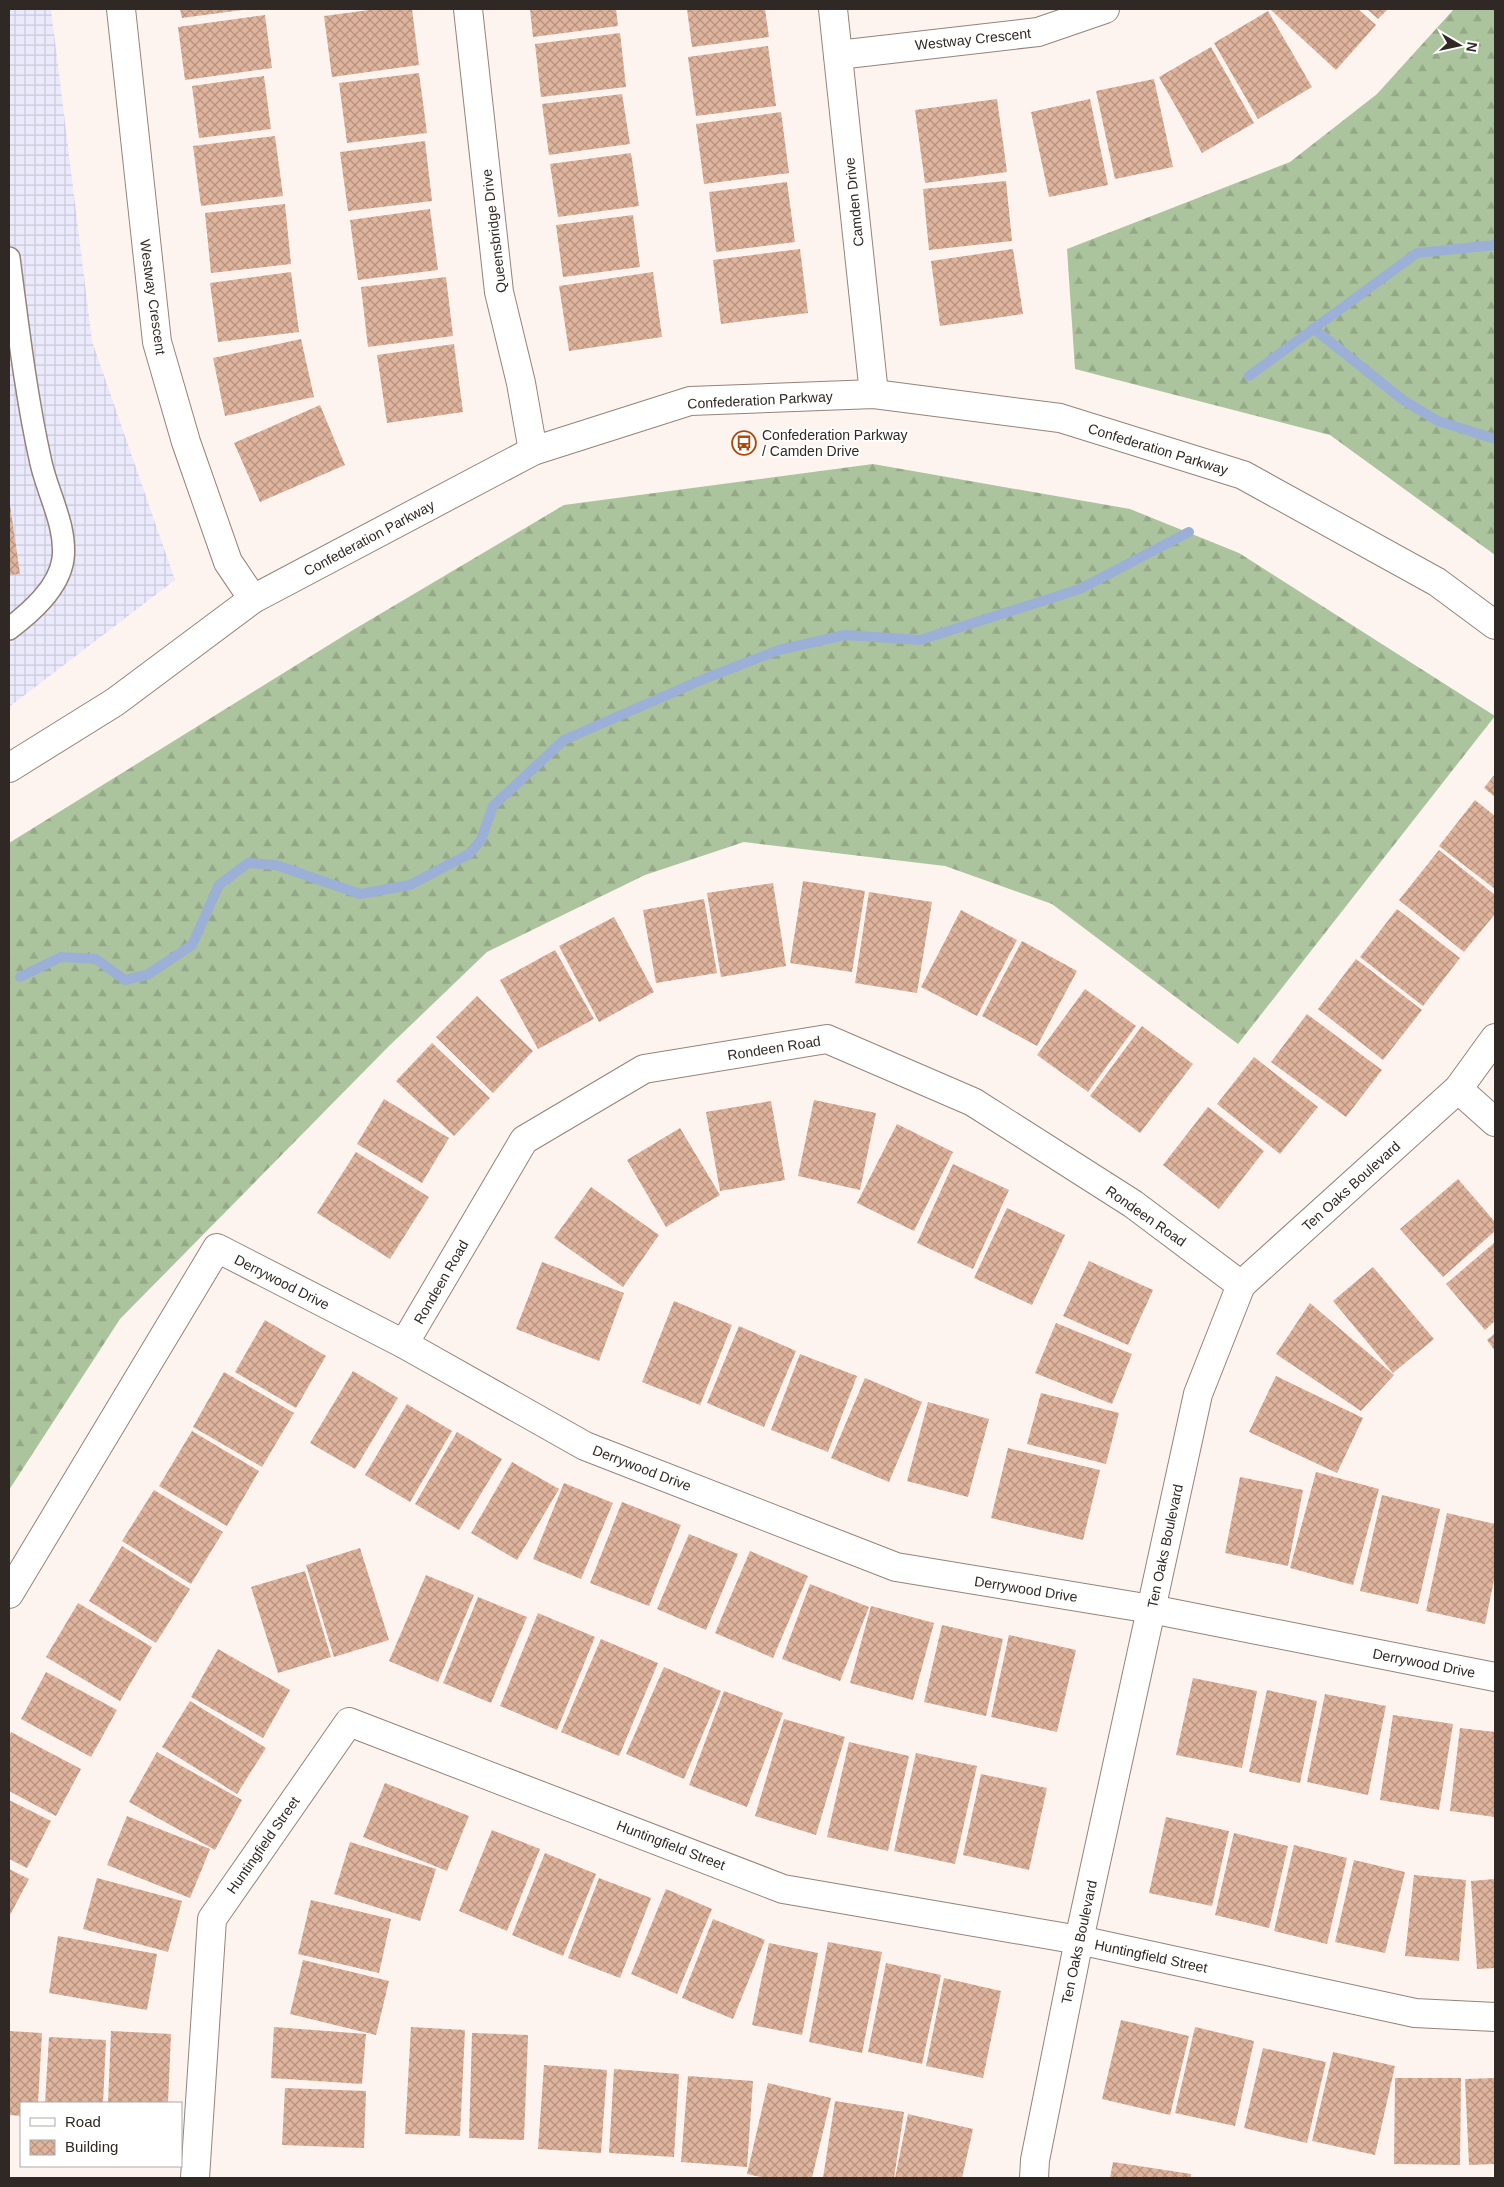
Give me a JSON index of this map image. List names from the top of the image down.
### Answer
{
  "streets": {
    "street": [
      "Westway Crescent",
      "Camden Drive",
      "Queensbridge Drive",
      "Confederation Parkway",
      "Rondeen Road",
      "Ten Oaks Boulevard",
      "Derrywood Drive",
      "Huntingfield Street"
    ]
  },
  "crossings": [
    ["Westway Crescent", "Camden Drive"],
    ["Westway Crescent", "Confederation Parkway"],
    ["Camden Drive", "Confederation Parkway"],
    ["Queensbridge Drive", "Confederation Parkway"],
    ["Rondeen Road", "Ten Oaks Boulevard"],
    ["Rondeen Road", "Derrywood Drive"],
    ["Ten Oaks Boulevard", "Derrywood Drive"],
    ["Ten Oaks Boulevard", "Huntingfield Street"]
  ],
  "places": {
    "bus stop": ["Confederation Parkway / Camden Drive"]
  },
  "legend": ["Road", "Building"],
  "north": "right"
}
